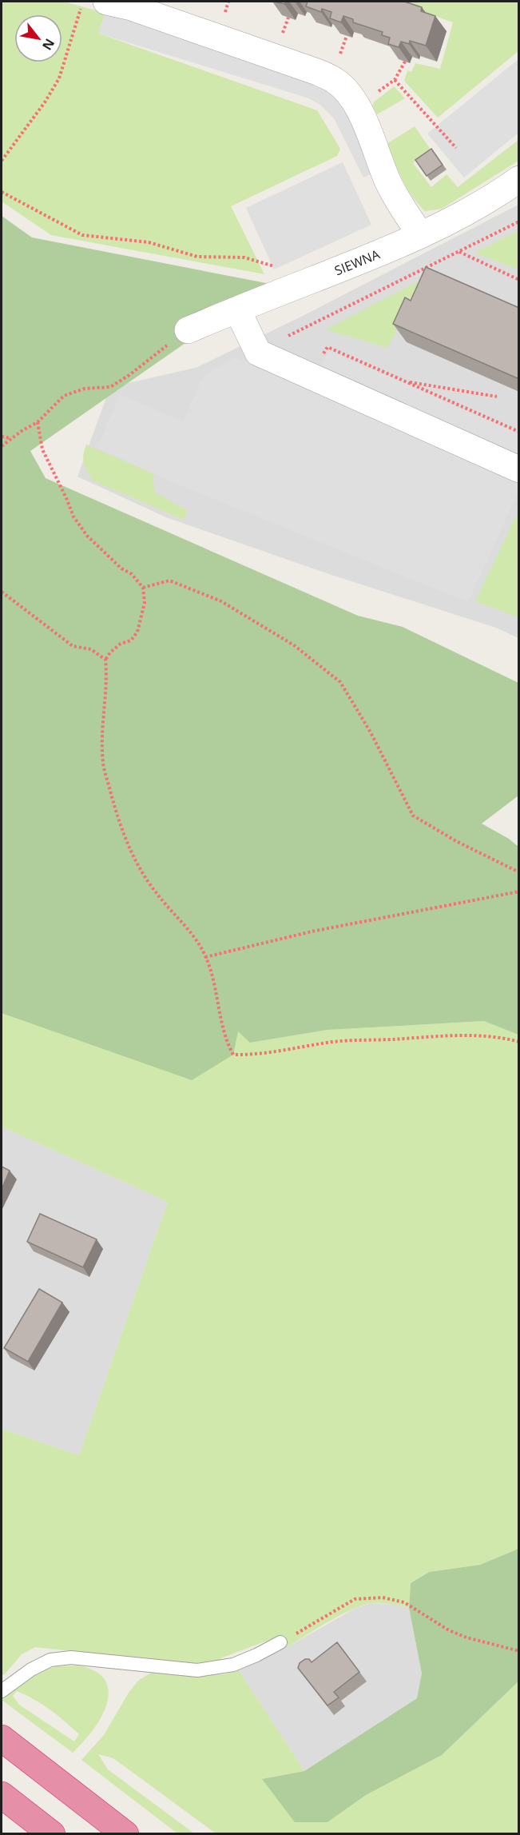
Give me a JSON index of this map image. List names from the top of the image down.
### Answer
{
  "streets": {
    "street": ["SIEWNA"]
  },
  "north": "bottom right"
}
